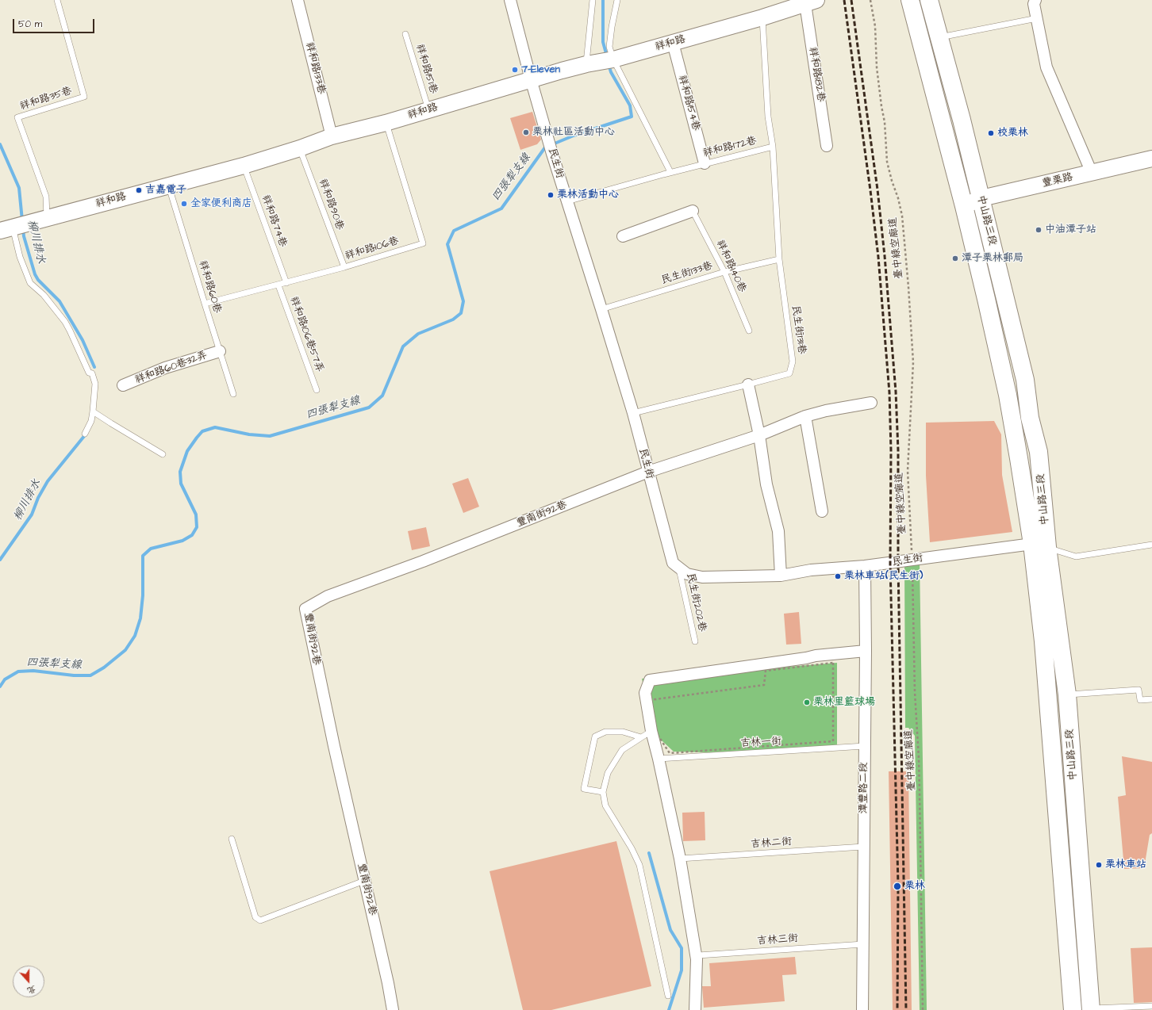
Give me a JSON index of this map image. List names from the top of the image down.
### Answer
{
  "streets": {
    "main road": ["中山路三段"],
    "street": [
      "祥和路",
      "祥和路133巷",
      "祥和路182巷",
      "祥和路154巷",
      "民生街",
      "豐栗路",
      "祥和路60巷32弄",
      "豐南街92巷",
      "潭豐路二段"
    ],
    "lane": [
      "祥和路151巷",
      "祥和路35巷",
      "祥和路172巷",
      "祥和路90巷",
      "祥和路74巷",
      "祥和路106巷",
      "祥和路140巷",
      "民生街133巷",
      "祥和路60巷",
      "民生街131巷",
      "祥和路106巷57弄",
      "民生街202巷",
      "吉林一街",
      "吉林二街",
      "吉林三街"
    ],
    "path": ["臺中綠空廊道"]
  },
  "crossings": [
    ["祥和路", "祥和路133巷"],
    ["祥和路", "祥和路151巷"],
    ["祥和路", "祥和路182巷"],
    ["祥和路", "祥和路35巷"],
    ["祥和路", "祥和路154巷"],
    ["祥和路", "祥和路172巷"],
    ["祥和路", "民生街"],
    ["祥和路", "祥和路90巷"],
    ["祥和路", "祥和路74巷"],
    ["祥和路", "祥和路106巷"],
    ["祥和路", "祥和路60巷"],
    ["祥和路154巷", "祥和路172巷"],
    ["祥和路172巷", "民生街"],
    ["祥和路172巷", "民生街131巷"],
    ["民生街", "中山路三段"],
    ["民生街", "臺中綠空廊道"],
    ["民生街", "民生街133巷"],
    ["民生街", "民生街131巷"],
    ["民生街", "豐南街92巷"],
    ["民生街", "民生街202巷"],
    ["民生街", "潭豐路二段"],
    ["豐栗路", "中山路三段"],
    ["祥和路90巷", "祥和路106巷"],
    ["祥和路74巷", "祥和路106巷"],
    ["祥和路106巷", "祥和路60巷"],
    ["祥和路106巷", "祥和路106巷57弄"],
    ["祥和路140巷", "民生街133巷"],
    ["民生街133巷", "民生街131巷"],
    ["祥和路60巷", "祥和路60巷32弄"],
    ["吉林一街", "潭豐路二段"],
    ["潭豐路二段", "吉林二街"],
    ["潭豐路二段", "吉林三街"]
  ],
  "water": ["四張犁支線", "柳川排水"],
  "places": [
    "7-Eleven",
    "栗林社區活動中心",
    "校栗林",
    "吉嘉電子",
    "栗林活動中心",
    "全家便利商店",
    "中油潭子站",
    "潭子栗林郵局",
    "栗林車站(民生街)",
    "栗林里籃球場",
    "栗林車站",
    "栗林"
  ],
  "scale_bar": "50 m",
  "north": "bottom"
}
